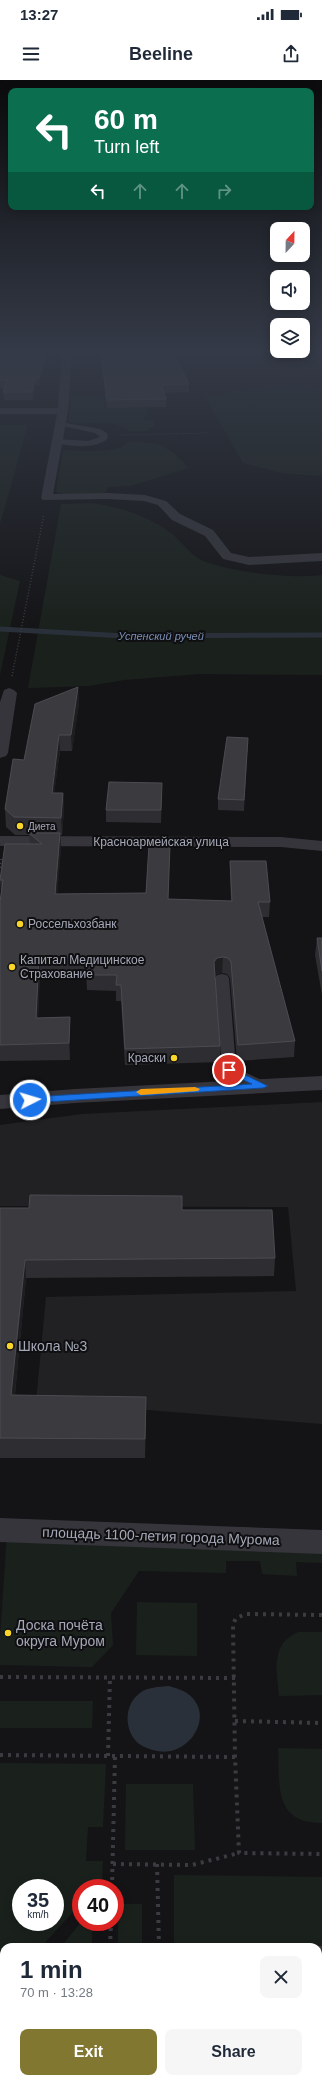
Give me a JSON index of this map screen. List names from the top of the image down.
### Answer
{
  "streets": {
    "street": ["Красноармейская улица", "площадь 1100-летия города Мурома"]
  },
  "water": ["Успенский ручей"],
  "places": [
    "Диета",
    "Россельхозбанк",
    "Капитал Медицинское Страхование",
    "Краски",
    "Школа №3",
    "Доска почёта округа Муром"
  ],
  "north": "top",
  "page": {
    "status": "13:27",
    "header": "Beeline",
    "turn": ["60 m", "Turn left"],
    "speed": "35 km/h",
    "limit": "40",
    "heading": ["1 min", "70 m · 13:28"],
    "buttons": ["Exit", "Share"]
  }
}
